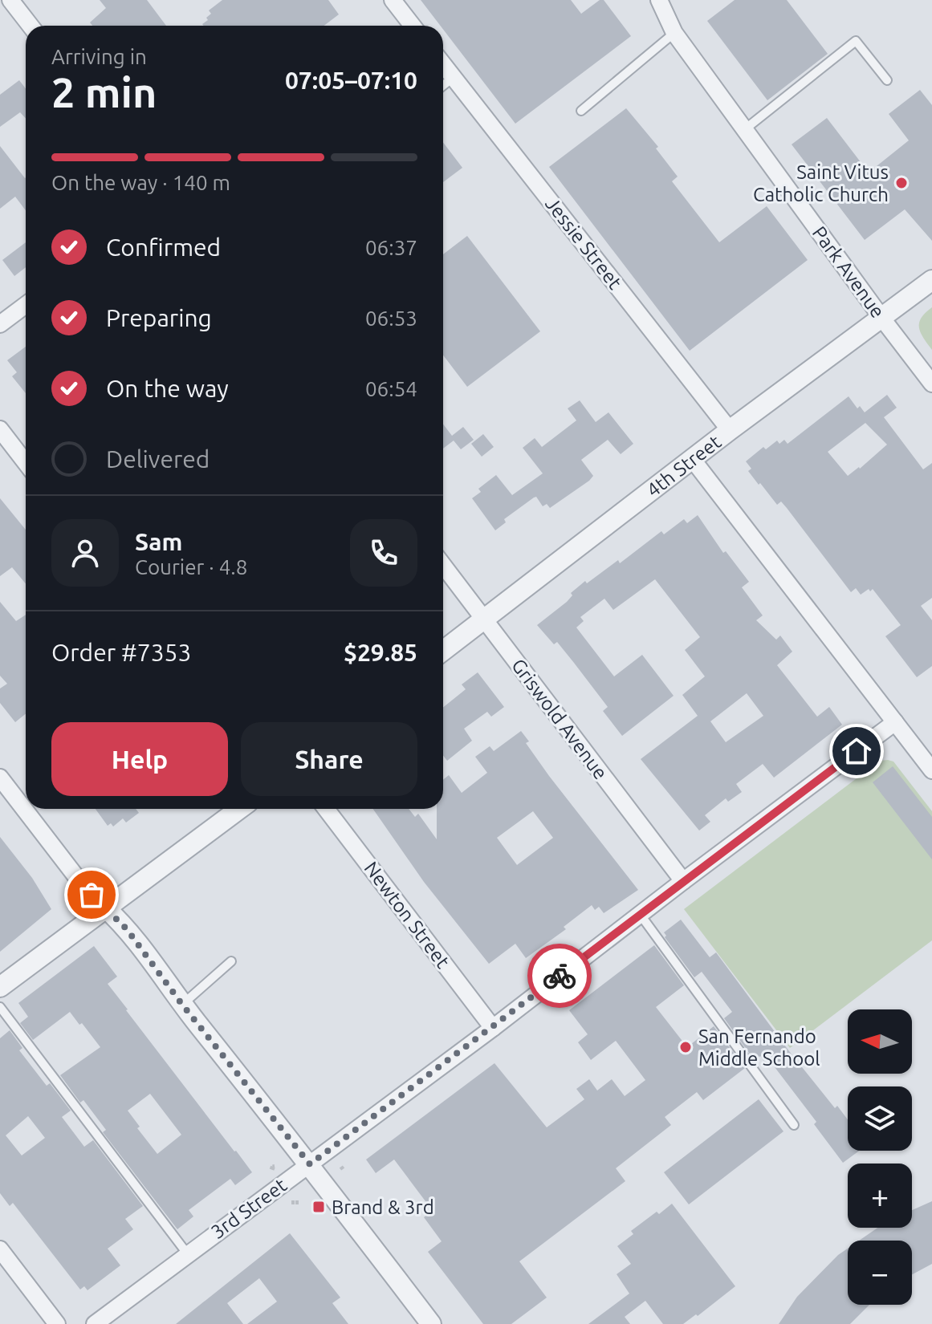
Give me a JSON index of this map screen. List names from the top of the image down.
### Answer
{
  "streets": {
    "street": [
      "Jessie Street",
      "Park Avenue",
      "4th Street",
      "Griswold Avenue",
      "Newton Street",
      "3rd Street"
    ]
  },
  "crossings": [
    ["Jessie Street", "4th Street"],
    ["Park Avenue", "4th Street"],
    ["4th Street", "Griswold Avenue"],
    ["Griswold Avenue", "3rd Street"],
    ["Newton Street", "3rd Street"]
  ],
  "places": {
    "other": ["Saint Vitus Catholic Church", "San Fernando Middle School"],
    "transit": ["Brand & 3rd"]
  },
  "north": "left",
  "page": {
    "heading": ["2 min", "Arriving in", "07:05–07:10"],
    "panel": [
      "Sam",
      "Courier · 4.8",
      "Order #7353",
      "$29.85"
    ],
    "bar": "On the way · 140 m",
    "list": [
      ["Confirmed", "06:37"],
      ["Preparing", "06:53"],
      ["On the way", "06:54"],
      "Delivered"
    ],
    "buttons": ["Help", "Share"],
    "map_buttons": ["+", "−"]
  }
}
